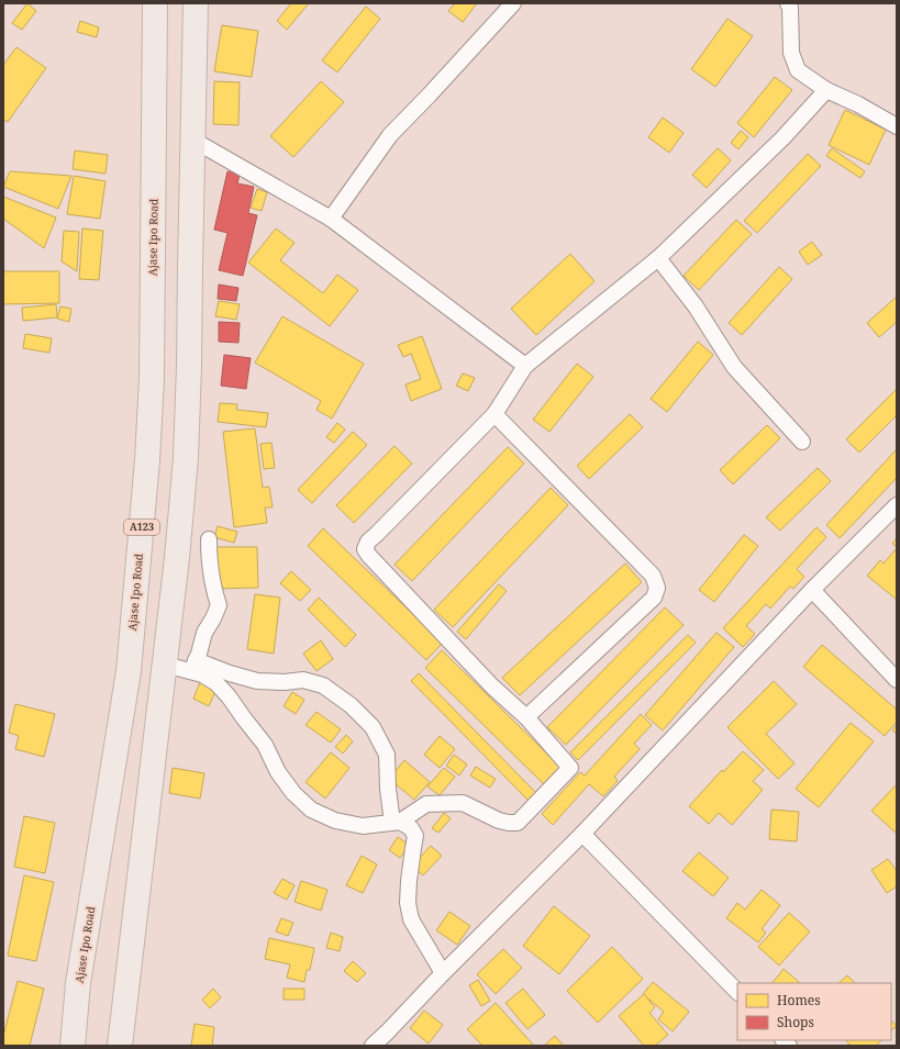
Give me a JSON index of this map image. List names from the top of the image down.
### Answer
{
  "streets": {
    "highway": ["Ajase Ipo Road", "A123"]
  },
  "legend": ["Homes", "Shops"]
}
